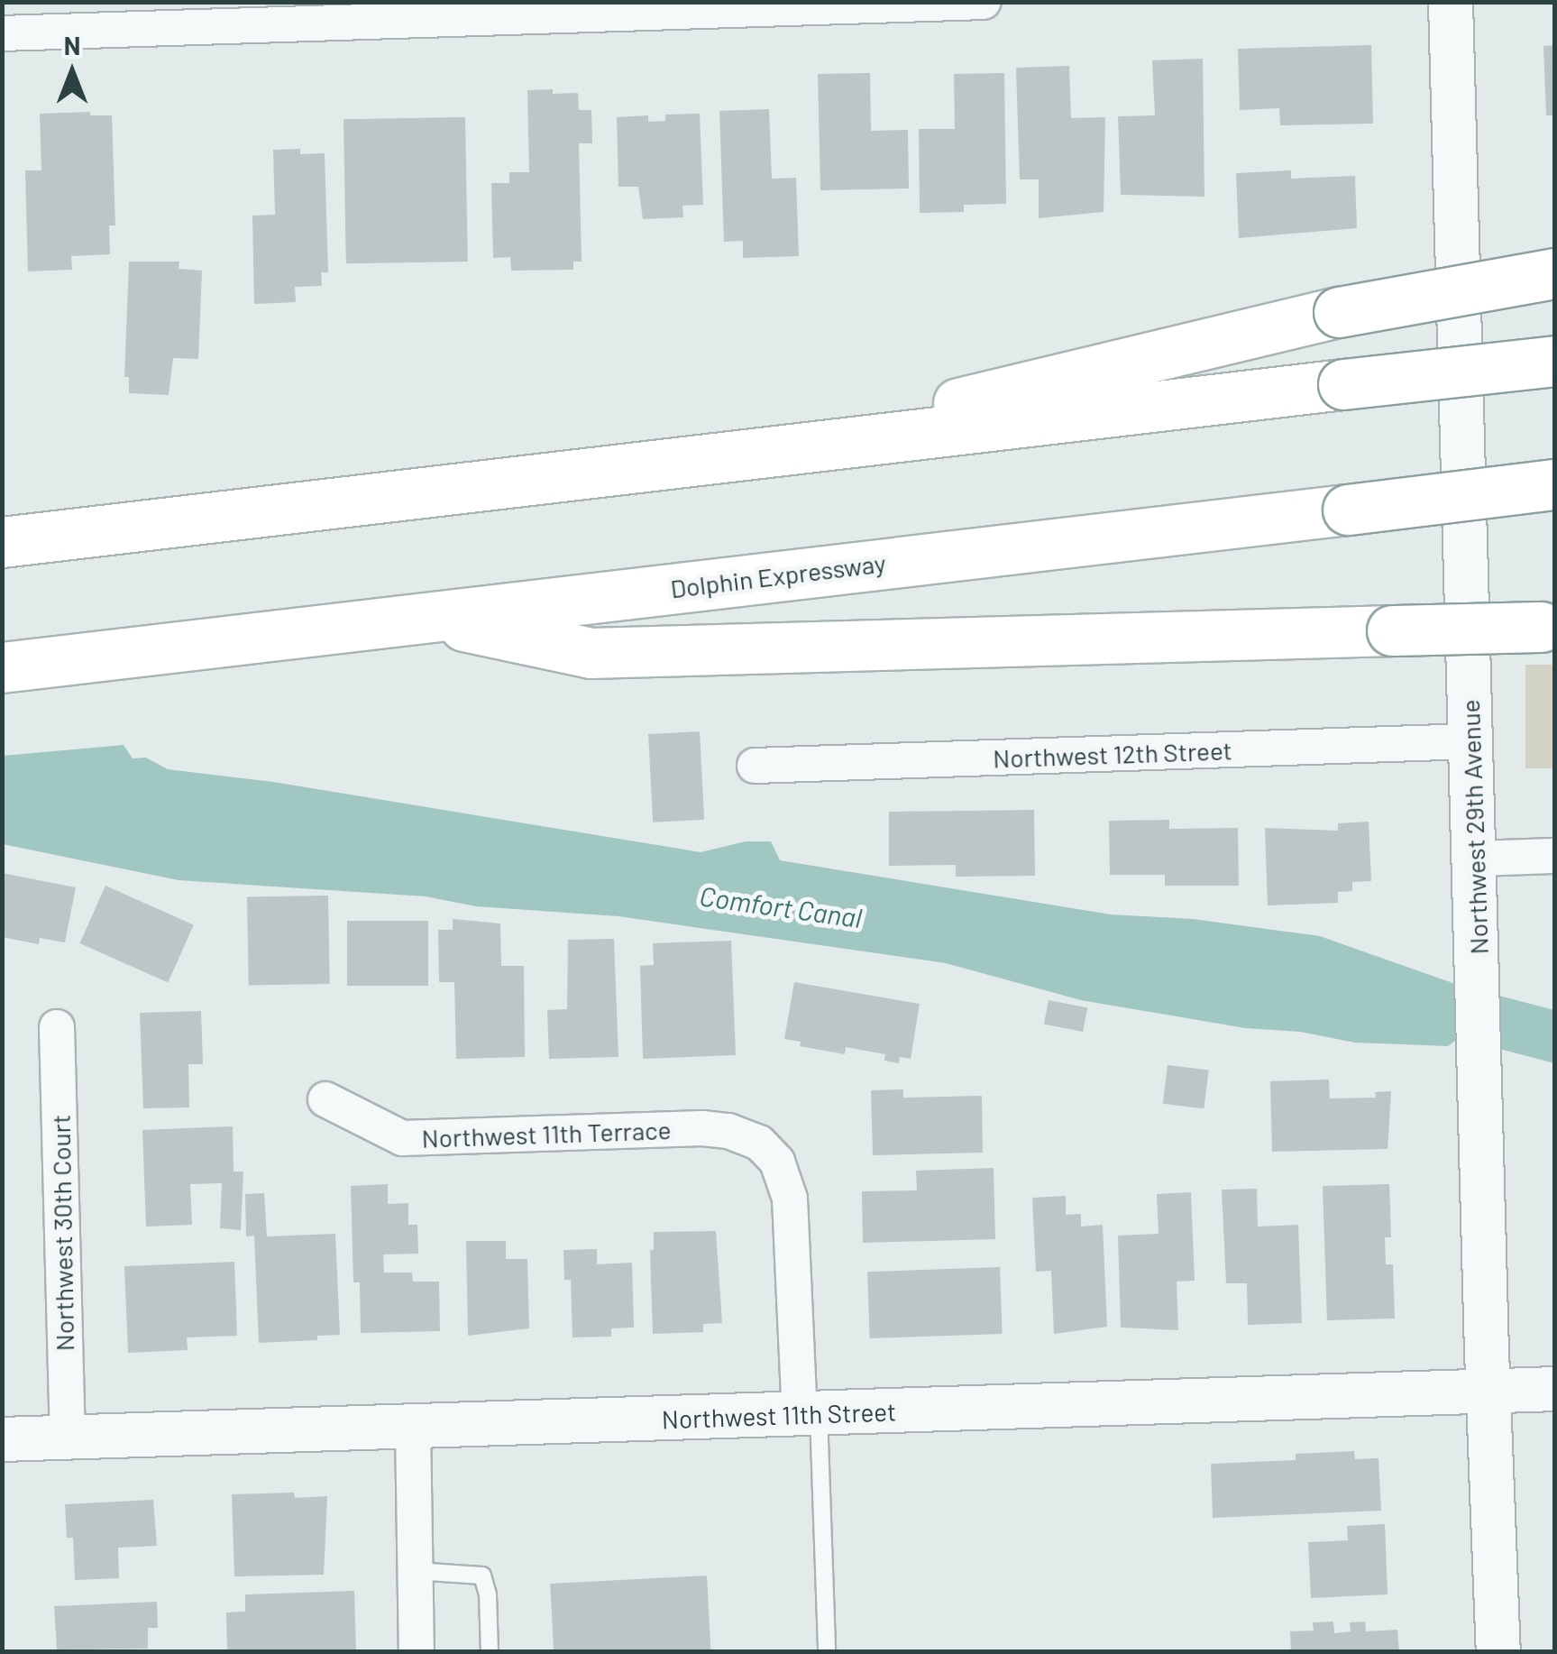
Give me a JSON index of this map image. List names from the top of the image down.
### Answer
{
  "streets": {
    "highway": ["Dolphin Expressway"],
    "street": [
      "Northwest 12th Street",
      "Northwest 29th Avenue",
      "Northwest 11th Terrace",
      "Northwest 30th Court",
      "Northwest 11th Street"
    ]
  },
  "crossings": [
    ["Northwest 12th Street", "Northwest 29th Avenue"],
    ["Northwest 29th Avenue", "Northwest 11th Street"],
    ["Northwest 11th Terrace", "Northwest 11th Street"],
    ["Northwest 30th Court", "Northwest 11th Street"]
  ],
  "water": ["Comfort Canal"],
  "north": "top"
}
